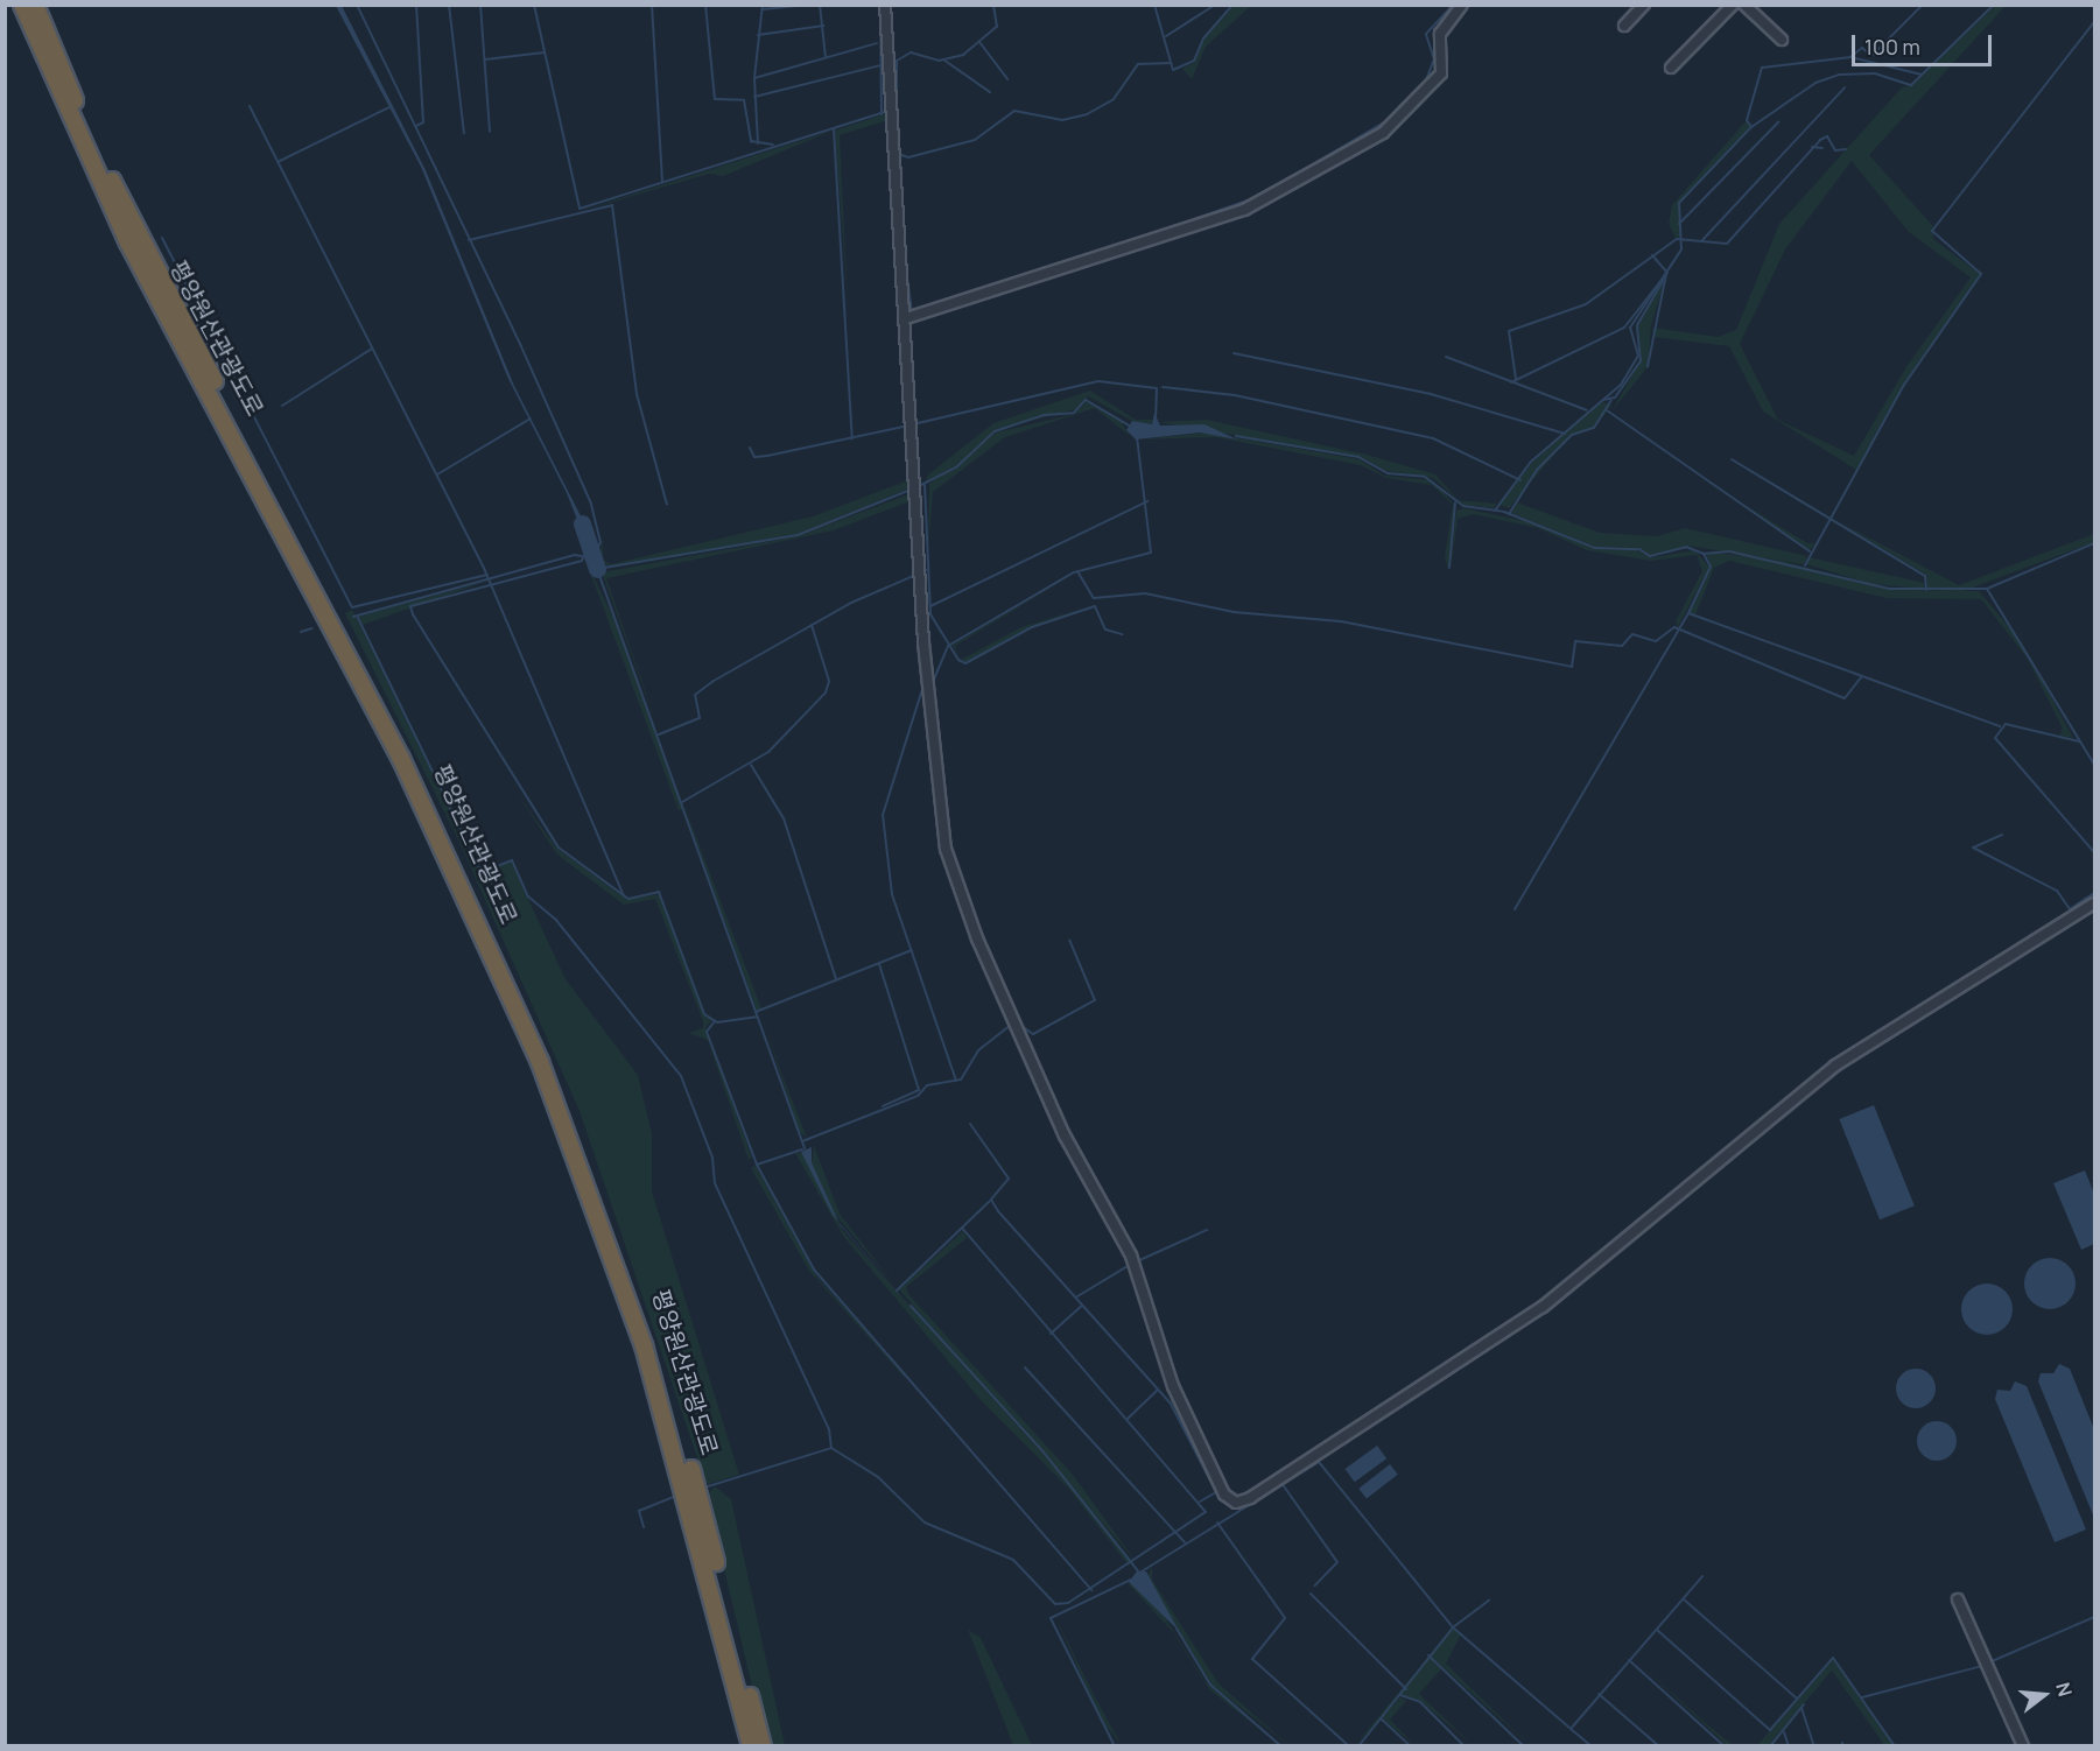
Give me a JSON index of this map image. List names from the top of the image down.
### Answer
{
  "streets": {
    "highway": ["평양원산관광도로"]
  },
  "scale_bar": "100 m",
  "north": "right"
}
